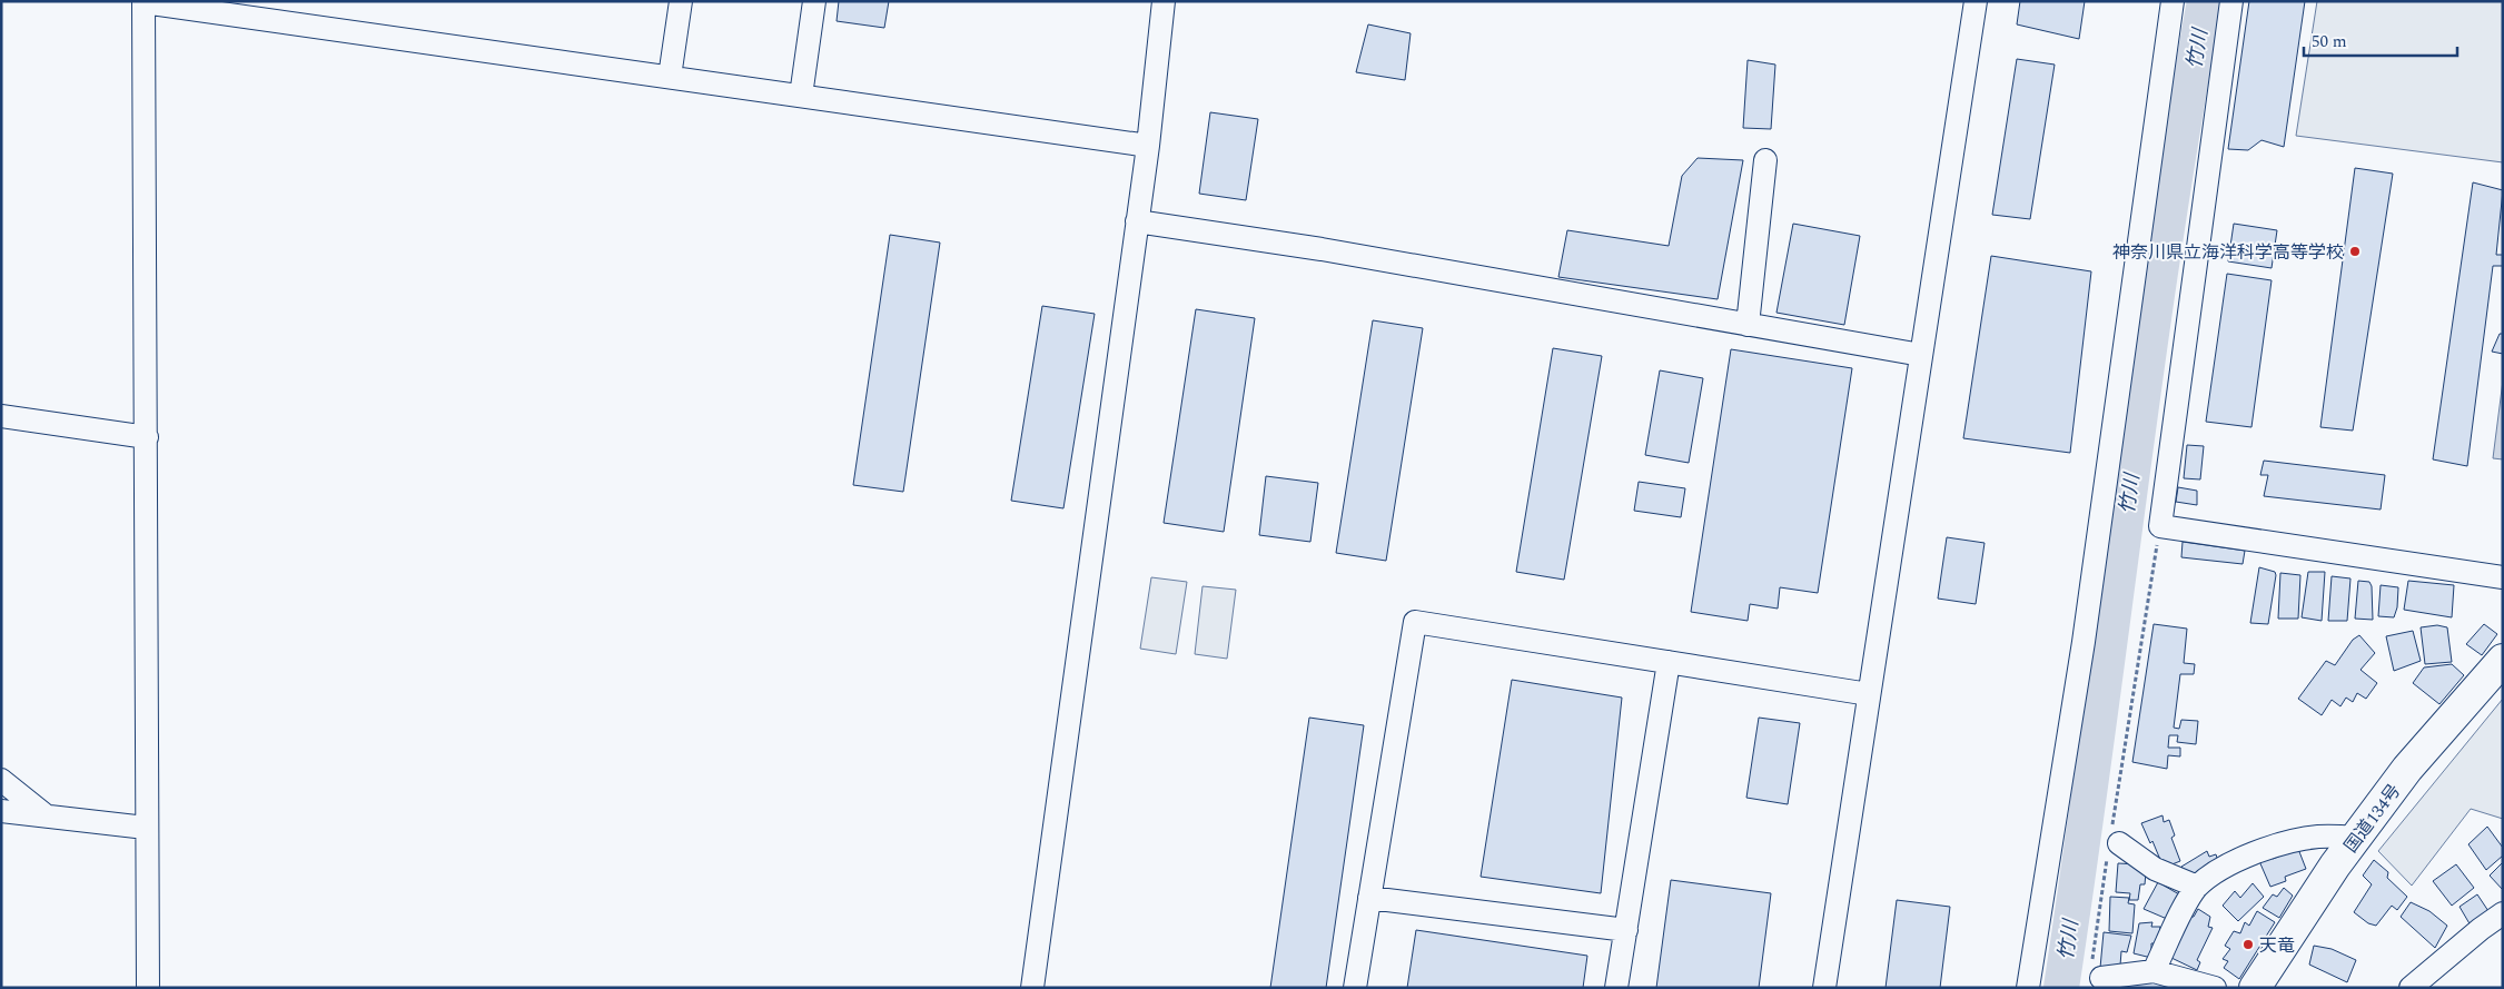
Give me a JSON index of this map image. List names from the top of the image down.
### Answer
{
  "streets": {
    "highway": ["国道134号"]
  },
  "water": ["竹川"],
  "places": ["神奈川県立海洋科学高等学校", "天竜"],
  "scale_bar": "50 m"
}
